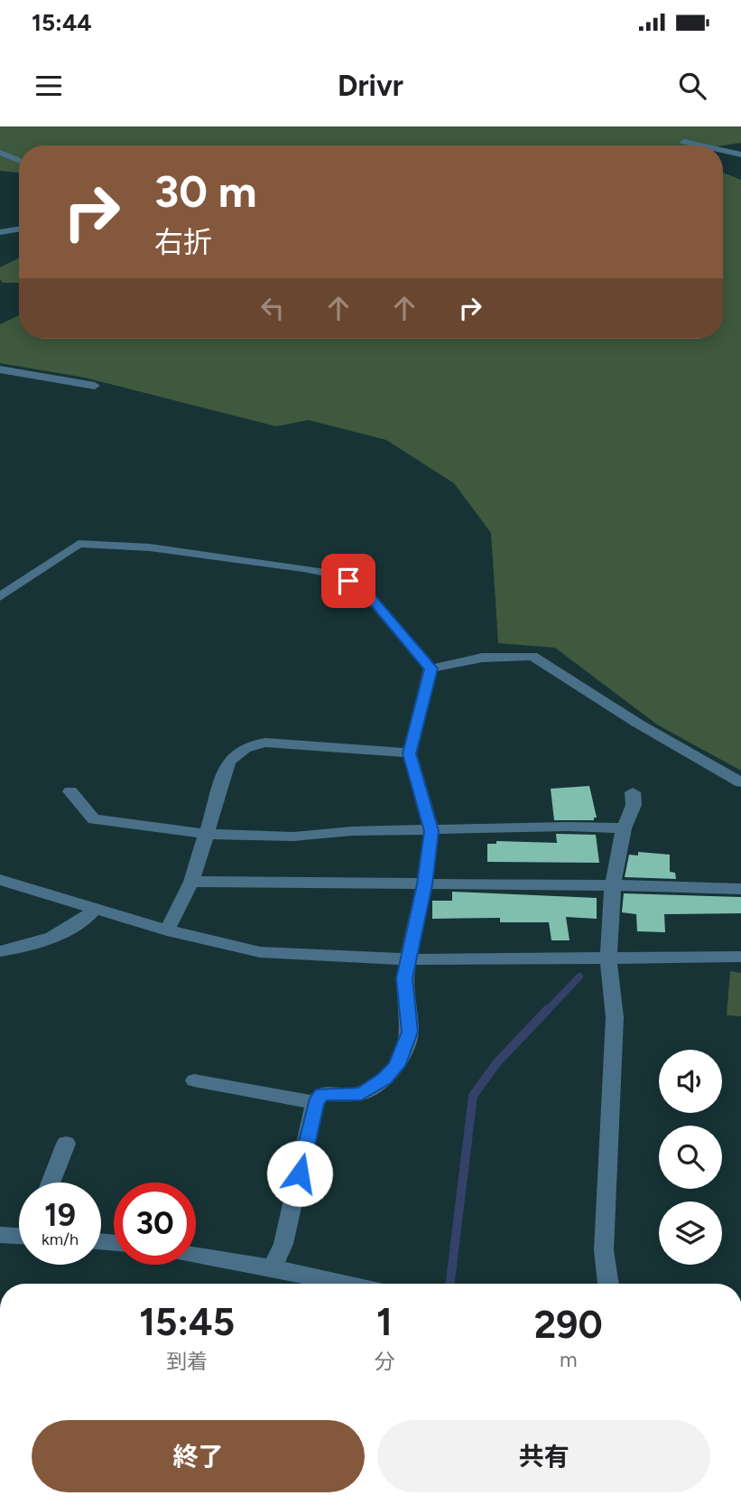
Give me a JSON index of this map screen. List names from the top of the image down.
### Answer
{
  "page": {
    "status": "15:44",
    "header": "Drivr",
    "turn": ["30 m", "右折"],
    "speed": "19 km/h",
    "limit": "30",
    "eta": [
      "15:45",
      "到着",
      "1",
      "分",
      "290",
      "m"
    ],
    "buttons": ["終了", "共有"]
  }
}
